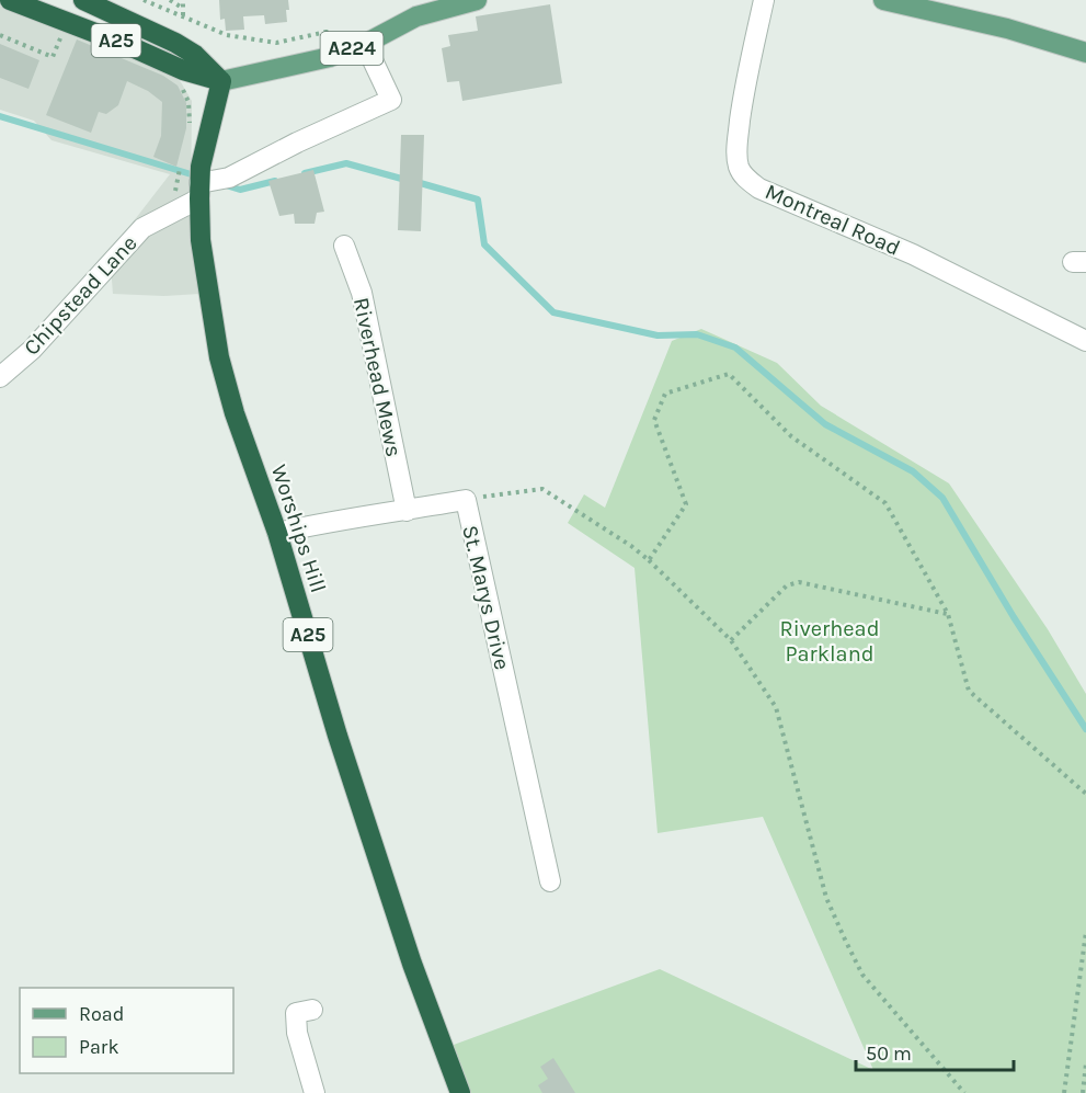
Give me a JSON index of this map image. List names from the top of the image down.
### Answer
{
  "streets": {
    "highway": ["A25", "Worships Hill"],
    "main road": ["A224"],
    "street": [
      "Montreal Road",
      "Chipstead Lane",
      "Riverhead Mews",
      "St. Marys Drive"
    ]
  },
  "crossings": [
    ["A25", "A224"],
    ["A25", "Worships Hill"],
    ["A224", "Chipstead Lane"],
    ["A224", "Worships Hill"],
    ["Chipstead Lane", "Worships Hill"],
    ["Riverhead Mews", "St. Marys Drive"],
    ["Worships Hill", "St. Marys Drive"]
  ],
  "parks": ["Riverhead Parkland"],
  "legend": ["Road", "Park"],
  "scale_bar": "50 m"
}
